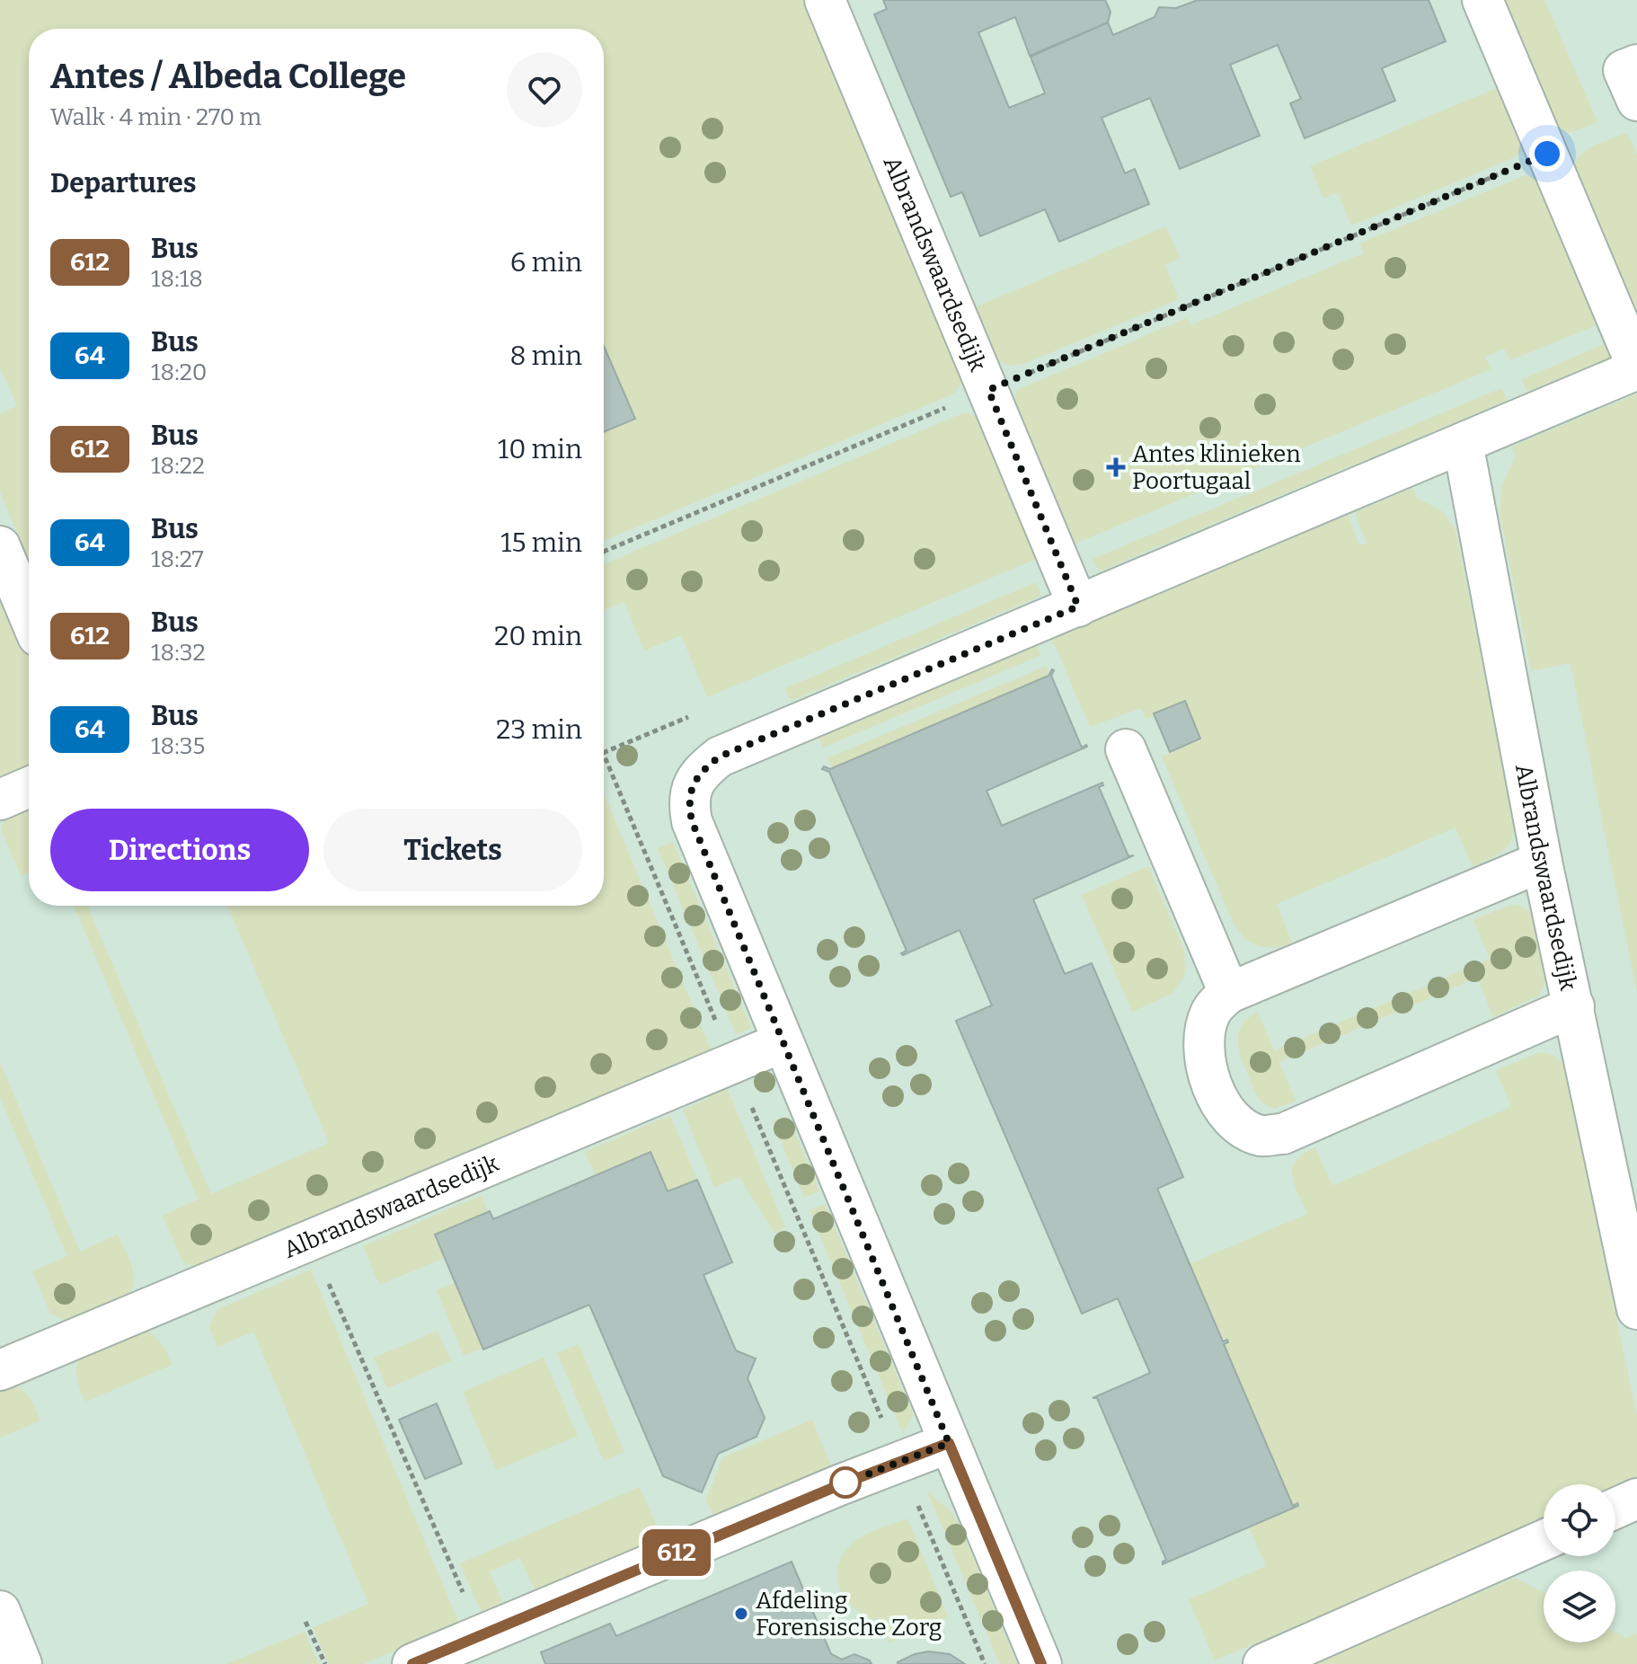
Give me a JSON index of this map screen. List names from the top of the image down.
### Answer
{
  "streets": {
    "street": ["Albrandswaardsedijk"]
  },
  "places": {
    "health": ["Antes klinieken Poortugaal"],
    "other": ["Afdeling Forensische Zorg"]
  },
  "lines": ["bus line 612"],
  "page": {
    "on_map": "612",
    "heading": [
      ["Antes / Albeda College", "Walk · 4 min · 270 m"],
      "Departures"
    ],
    "list": [
      {
        "mark": "612",
        "name": "Bus",
        "note": "18:18",
        "value": "6 min"
      },
      {
        "mark": "64",
        "name": "Bus",
        "note": "18:20",
        "value": "8 min"
      },
      {
        "mark": "612",
        "name": "Bus",
        "note": "18:22",
        "value": "10 min"
      },
      {
        "mark": "64",
        "name": "Bus",
        "note": "18:27",
        "value": "15 min"
      },
      {
        "mark": "612",
        "name": "Bus",
        "note": "18:32",
        "value": "20 min"
      },
      {
        "mark": "64",
        "name": "Bus",
        "note": "18:35",
        "value": "23 min"
      }
    ],
    "buttons": ["Directions", "Tickets"]
  }
}
